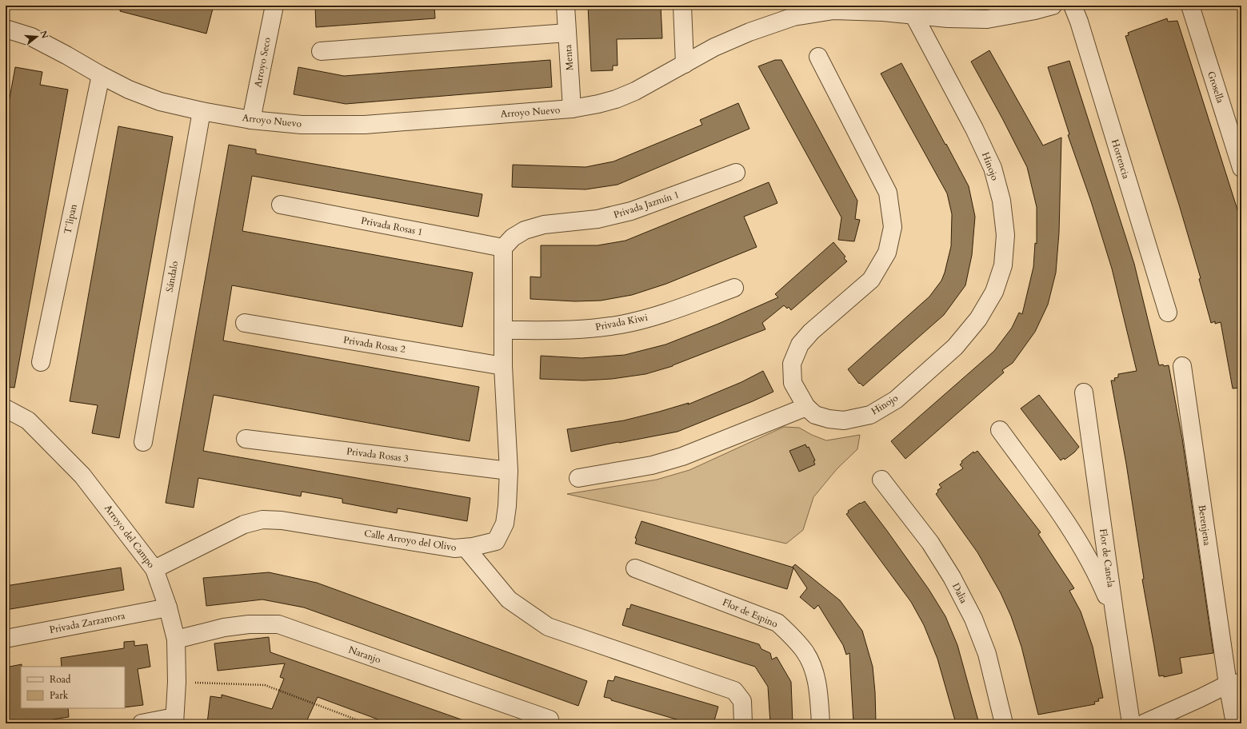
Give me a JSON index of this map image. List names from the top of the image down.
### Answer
{
  "streets": {
    "street": [
      "Menta",
      "Arroyo Seco",
      "Grosella",
      "Arroyo Nuevo",
      "Hortencia",
      "Hinojo",
      "Privada Jazmín 1",
      "T´lipan",
      "Privada Rosas 1",
      "Sándalo",
      "Privada Kiwi",
      "Privada Rosas 2",
      "Privada Rosas 3",
      "Berenjena",
      "Arroyo del Campo",
      "Calle Arroyo del Olivo",
      "Flor de Canela",
      "Dalia",
      "Flor de Espino",
      "Privada Zarzamora",
      "Naranjo"
    ]
  },
  "crossings": [
    ["Menta", "Arroyo Nuevo"],
    ["Arroyo Seco", "Arroyo Nuevo"],
    ["Arroyo Nuevo", "Hinojo"],
    ["Arroyo Nuevo", "T´lipan"],
    ["Arroyo Nuevo", "Sándalo"],
    ["Privada Jazmín 1", "Privada Rosas 1"],
    ["Privada Jazmín 1", "Calle Arroyo del Olivo"],
    ["Privada Rosas 1", "Calle Arroyo del Olivo"],
    ["Privada Kiwi", "Calle Arroyo del Olivo"],
    ["Privada Rosas 2", "Calle Arroyo del Olivo"],
    ["Privada Rosas 3", "Calle Arroyo del Olivo"],
    ["Arroyo del Campo", "Calle Arroyo del Olivo"],
    ["Arroyo del Campo", "Privada Zarzamora"],
    ["Arroyo del Campo", "Naranjo"]
  ],
  "legend": ["Road", "Park"],
  "north": "right"
}
